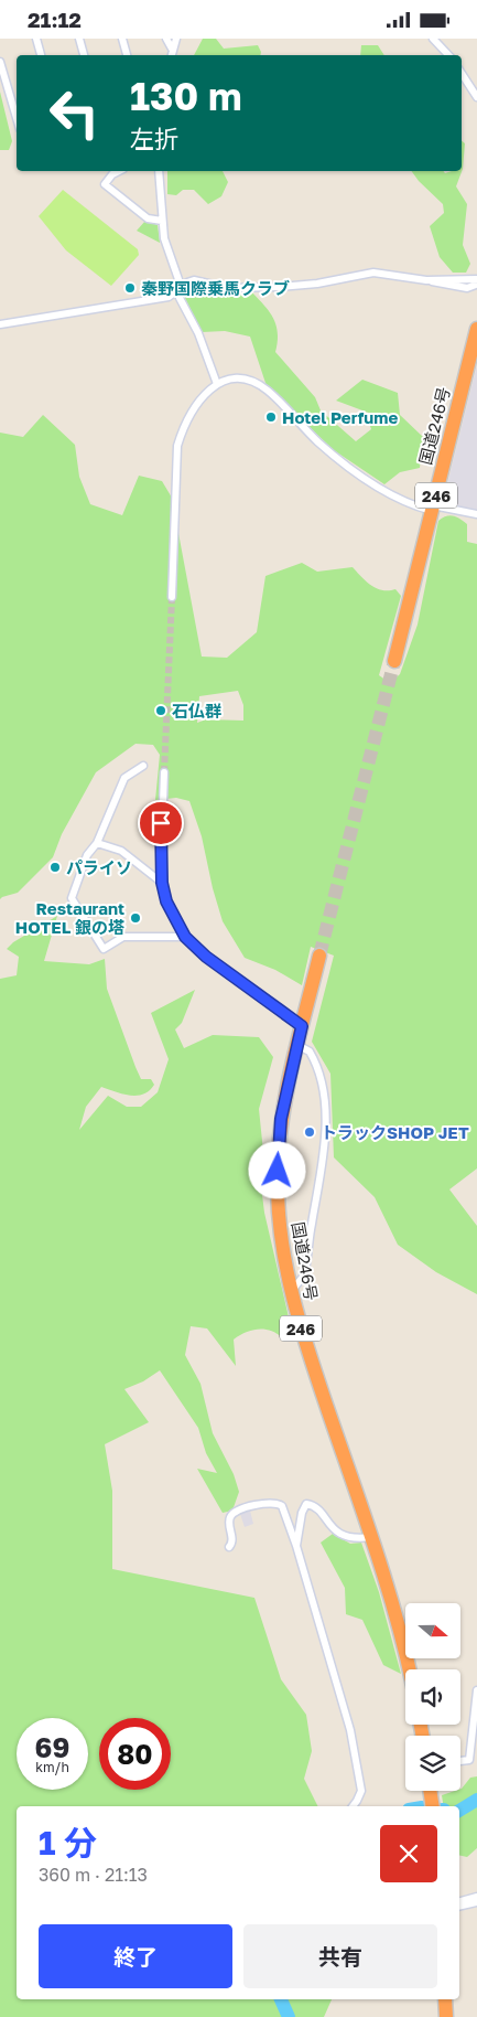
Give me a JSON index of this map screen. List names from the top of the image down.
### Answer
{
  "streets": {
    "highway": ["国道246号", "246"]
  },
  "places": [
    "秦野国際乗馬クラブ",
    "Hotel Perfume",
    "石仏群",
    "パライソ",
    "Restaurant HOTEL 銀の塔",
    "トラックSHOP JET"
  ],
  "north": "right",
  "page": {
    "status": "21:12",
    "turn": ["130 m", "左折"],
    "speed": "69 km/h",
    "limit": "80",
    "heading": ["1 分", "360 m · 21:13"],
    "buttons": ["終了", "共有"]
  }
}
